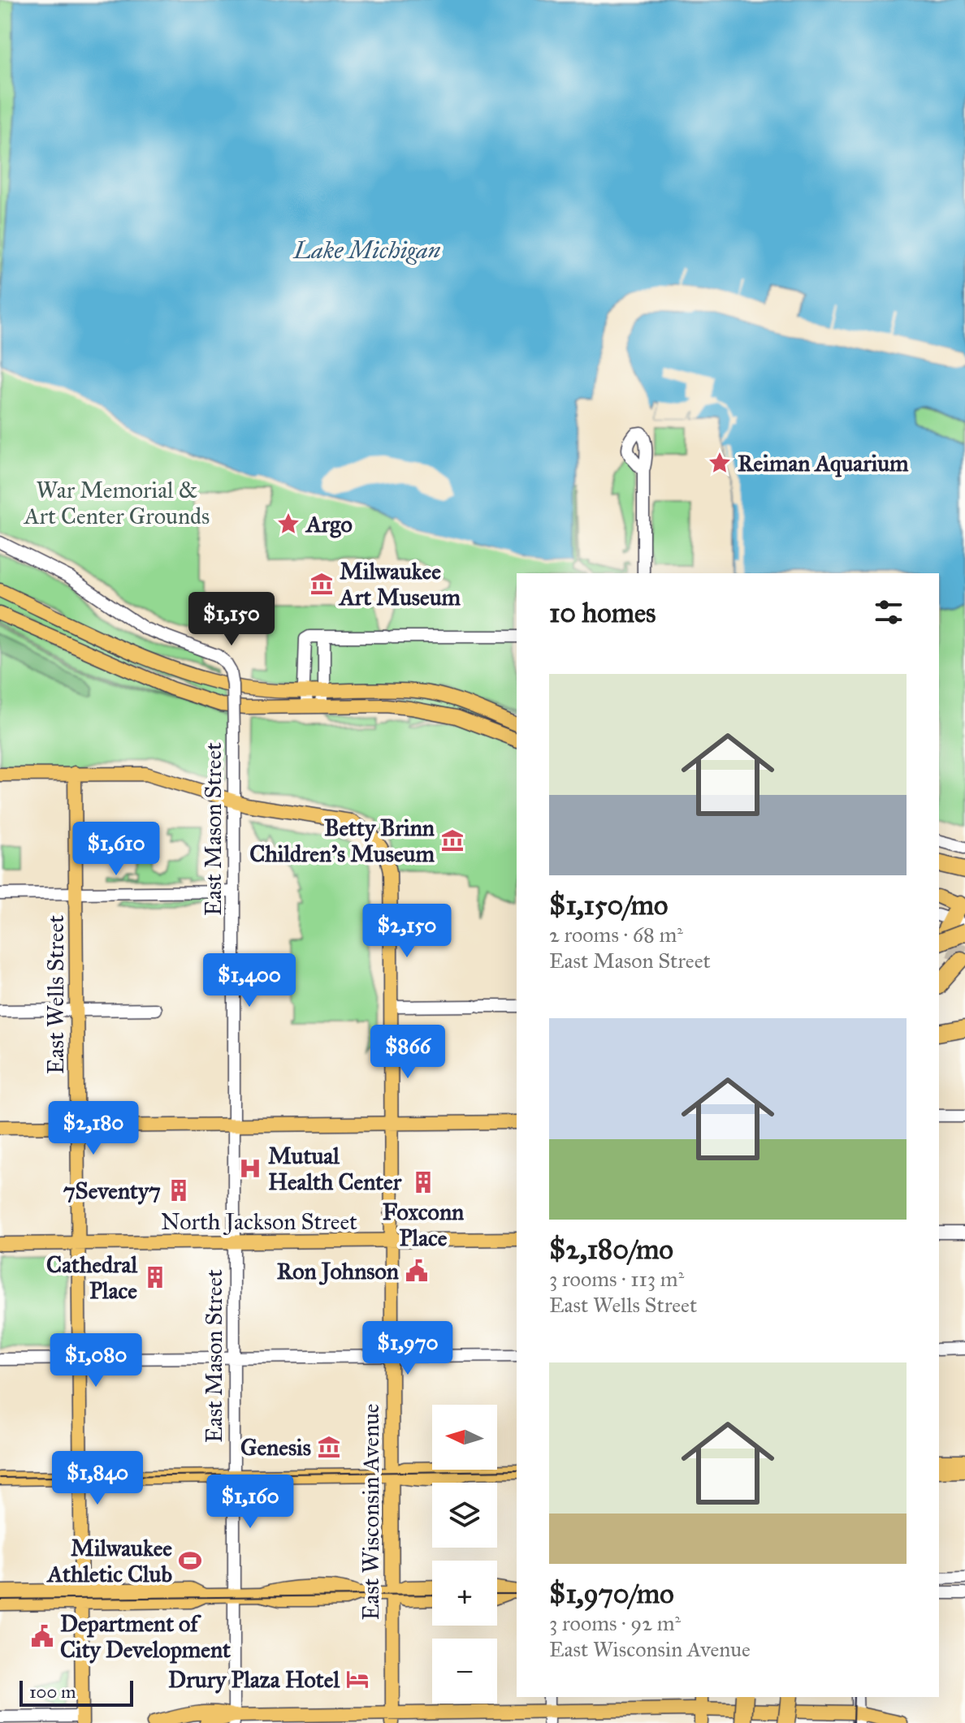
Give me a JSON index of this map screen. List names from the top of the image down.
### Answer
{
  "streets": {
    "main road": ["East Wells Street", "North Jackson Street", "East Wisconsin Avenue"],
    "street": ["East Mason Street"]
  },
  "crossings": [
    ["East Mason Street", "North Jackson Street"],
    ["East Mason Street", "East Wisconsin Avenue"],
    ["East Wells Street", "North Jackson Street"],
    ["East Wells Street", "East Wisconsin Avenue"],
    ["North Jackson Street", "East Wisconsin Avenue"]
  ],
  "water": ["Lake Michigan"],
  "parks": ["War Memorial & Art Center Grounds"],
  "places": {
    "place": ["Reiman Aquarium", "Argo"],
    "museum": ["Milwaukee Art Museum", "Betty Brinn Children's Museum", "Genesis"],
    "hospital": ["Mutual Health Center"],
    "building": ["Foxconn Place", "7Seventy7", "Cathedral Place"],
    "public building": ["Ron Johnson", "Department of City Development"],
    "sports": ["Milwaukee Athletic Club"],
    "hotel": ["Drury Plaza Hotel"]
  },
  "scale_bar": "100 m",
  "north": "left",
  "page": {
    "heading": "10 homes",
    "price": [
      "$1,150",
      "$1,610",
      "$2,150",
      "$1,400",
      "$866",
      "$2,180",
      "$1,970",
      "$1,080",
      "$1,840",
      "$1,160"
    ],
    "list": [
      {
        "name": "$1,150/mo",
        "note": "2 rooms · 68 m² · East Mason Street"
      },
      {
        "name": "$2,180/mo",
        "note": "3 rooms · 113 m² · East Wells Street"
      },
      {
        "name": "$1,970/mo",
        "note": "3 rooms · 92 m² · East Wisconsin Avenue"
      }
    ],
    "map_buttons": ["+", "−"],
    "scale": "100 m"
  }
}
